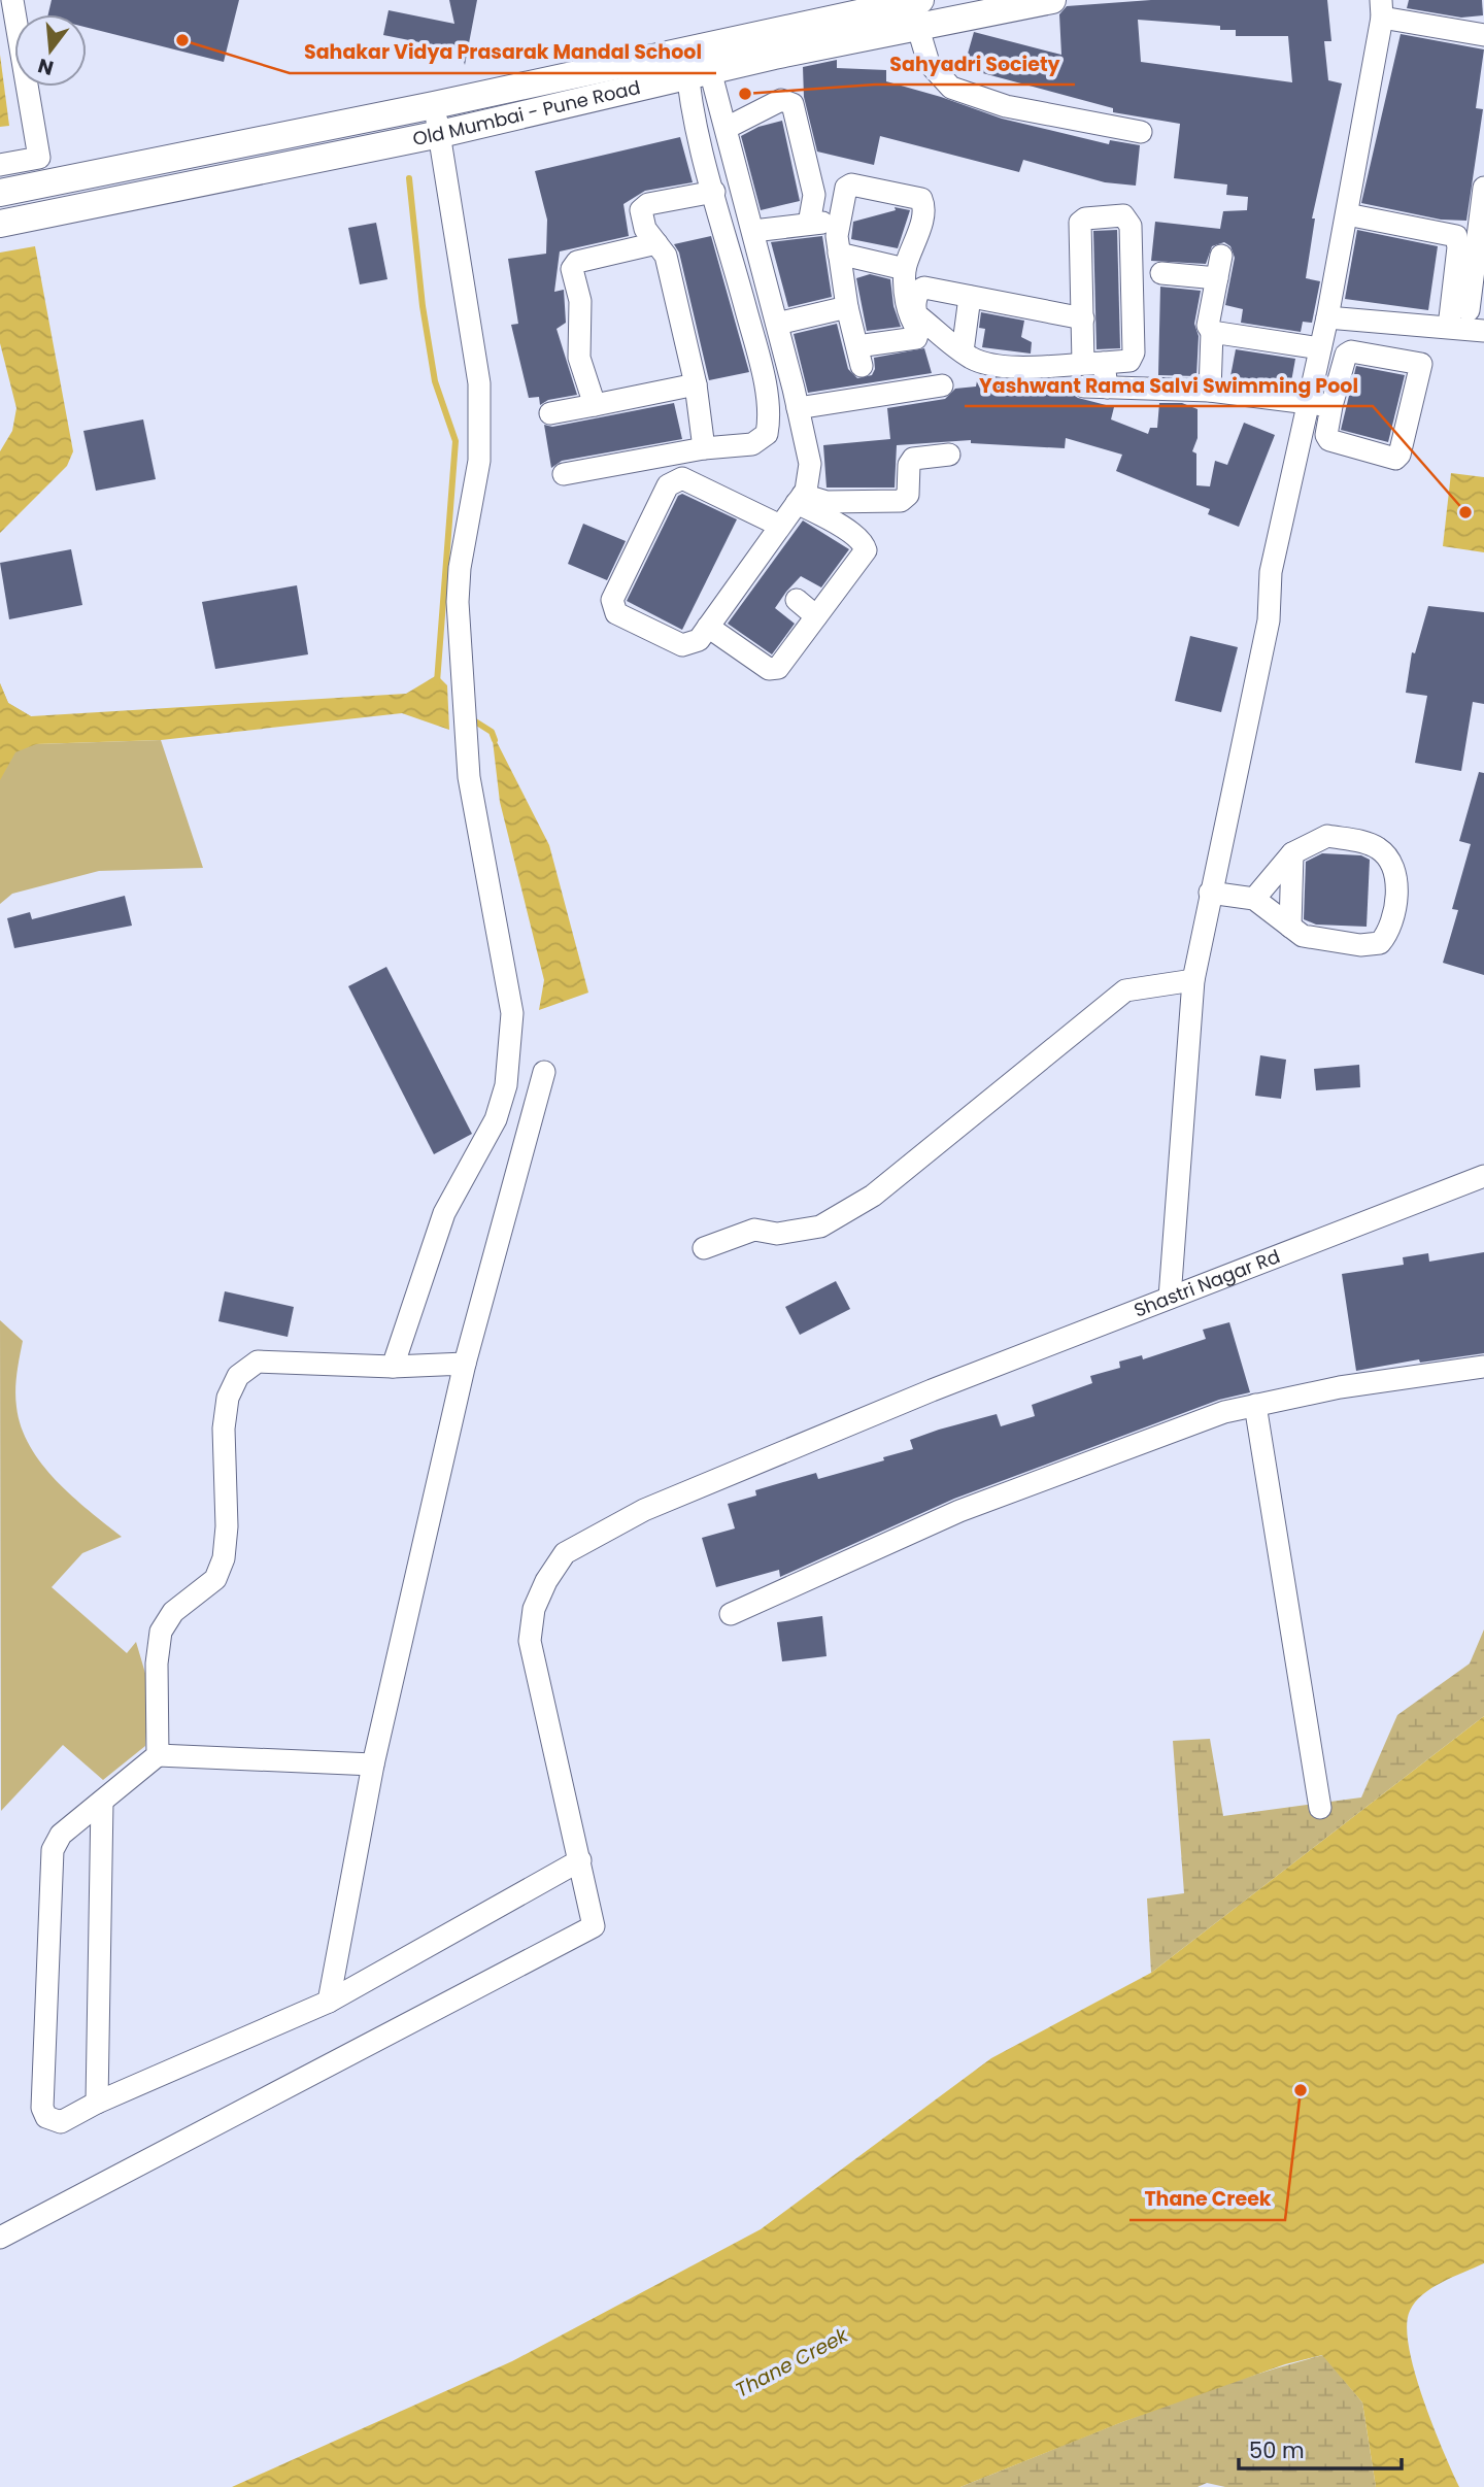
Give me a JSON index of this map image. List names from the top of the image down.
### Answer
{
  "streets": {
    "main road": ["Old Mumbai - Pune Road"],
    "street": ["Shastri Nagar Rd"]
  },
  "water": ["Thane Creek"],
  "places": [
    "Sahakar Vidya Prasarak Mandal School",
    "Sahyadri Society",
    "Yashwant Rama Salvi Swimming Pool",
    "Thane Creek"
  ],
  "scale_bar": "50 m",
  "north": "bottom"
}
